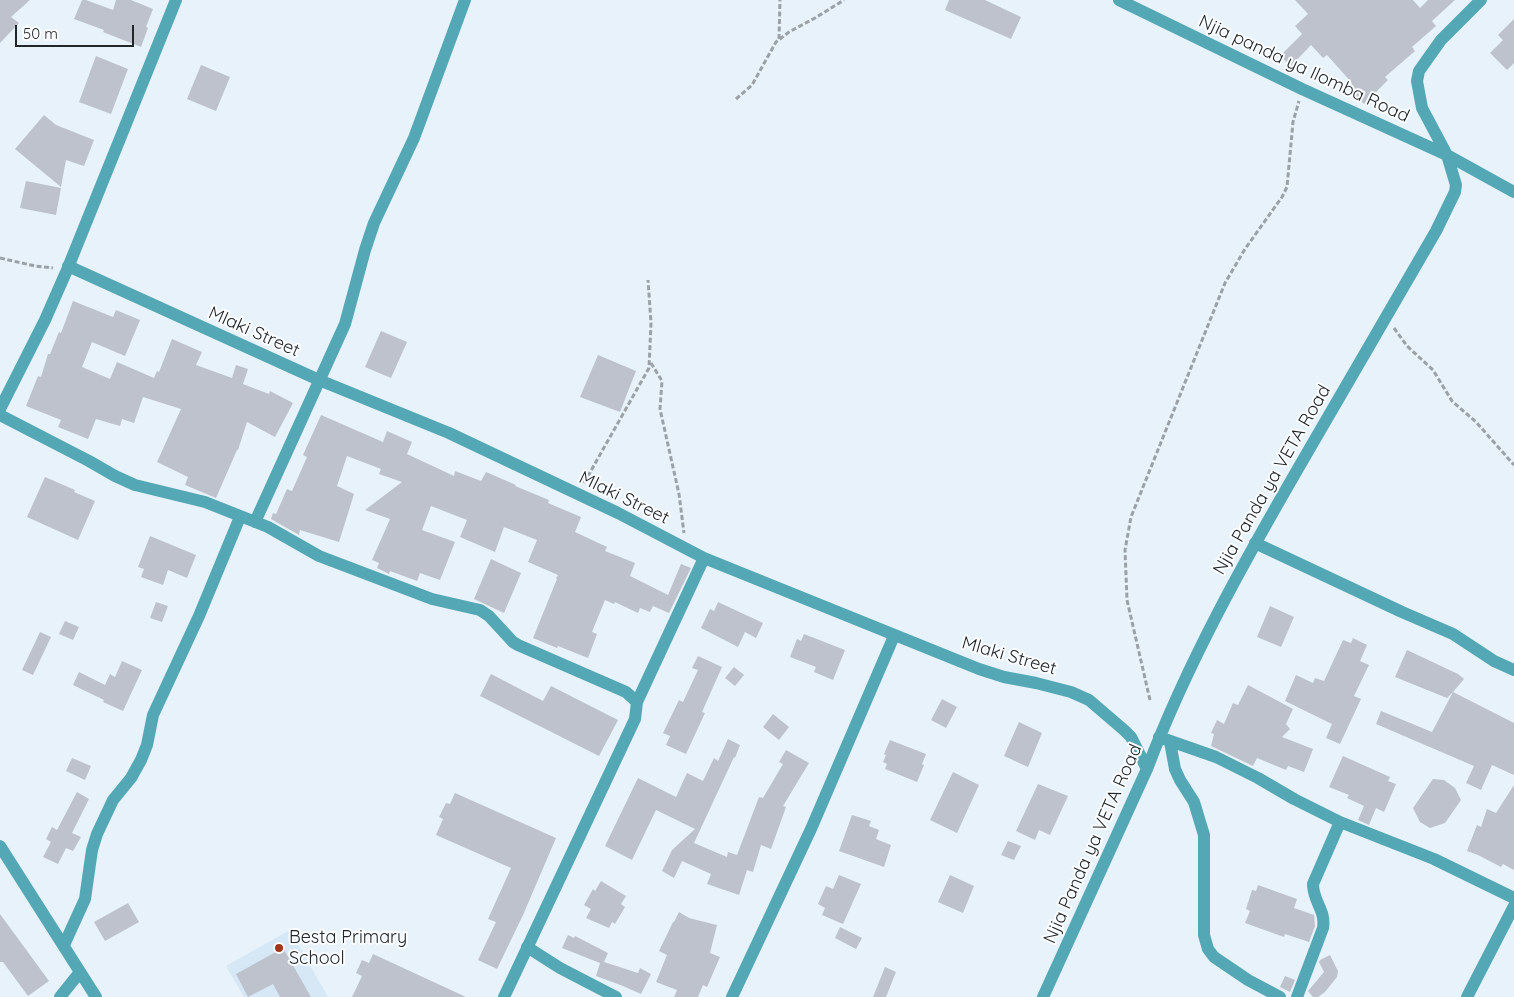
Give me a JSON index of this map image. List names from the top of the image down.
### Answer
{
  "streets": {
    "street": ["Njia panda ya Ilomba Road", "Mlaki Street", "Njia Panda ya VETA Road"]
  },
  "crossings": [
    ["Njia panda ya Ilomba Road", "Njia Panda ya VETA Road"],
    ["Mlaki Street", "Njia Panda ya VETA Road"]
  ],
  "places": ["Besta Primary School"],
  "scale_bar": "50 m"
}
